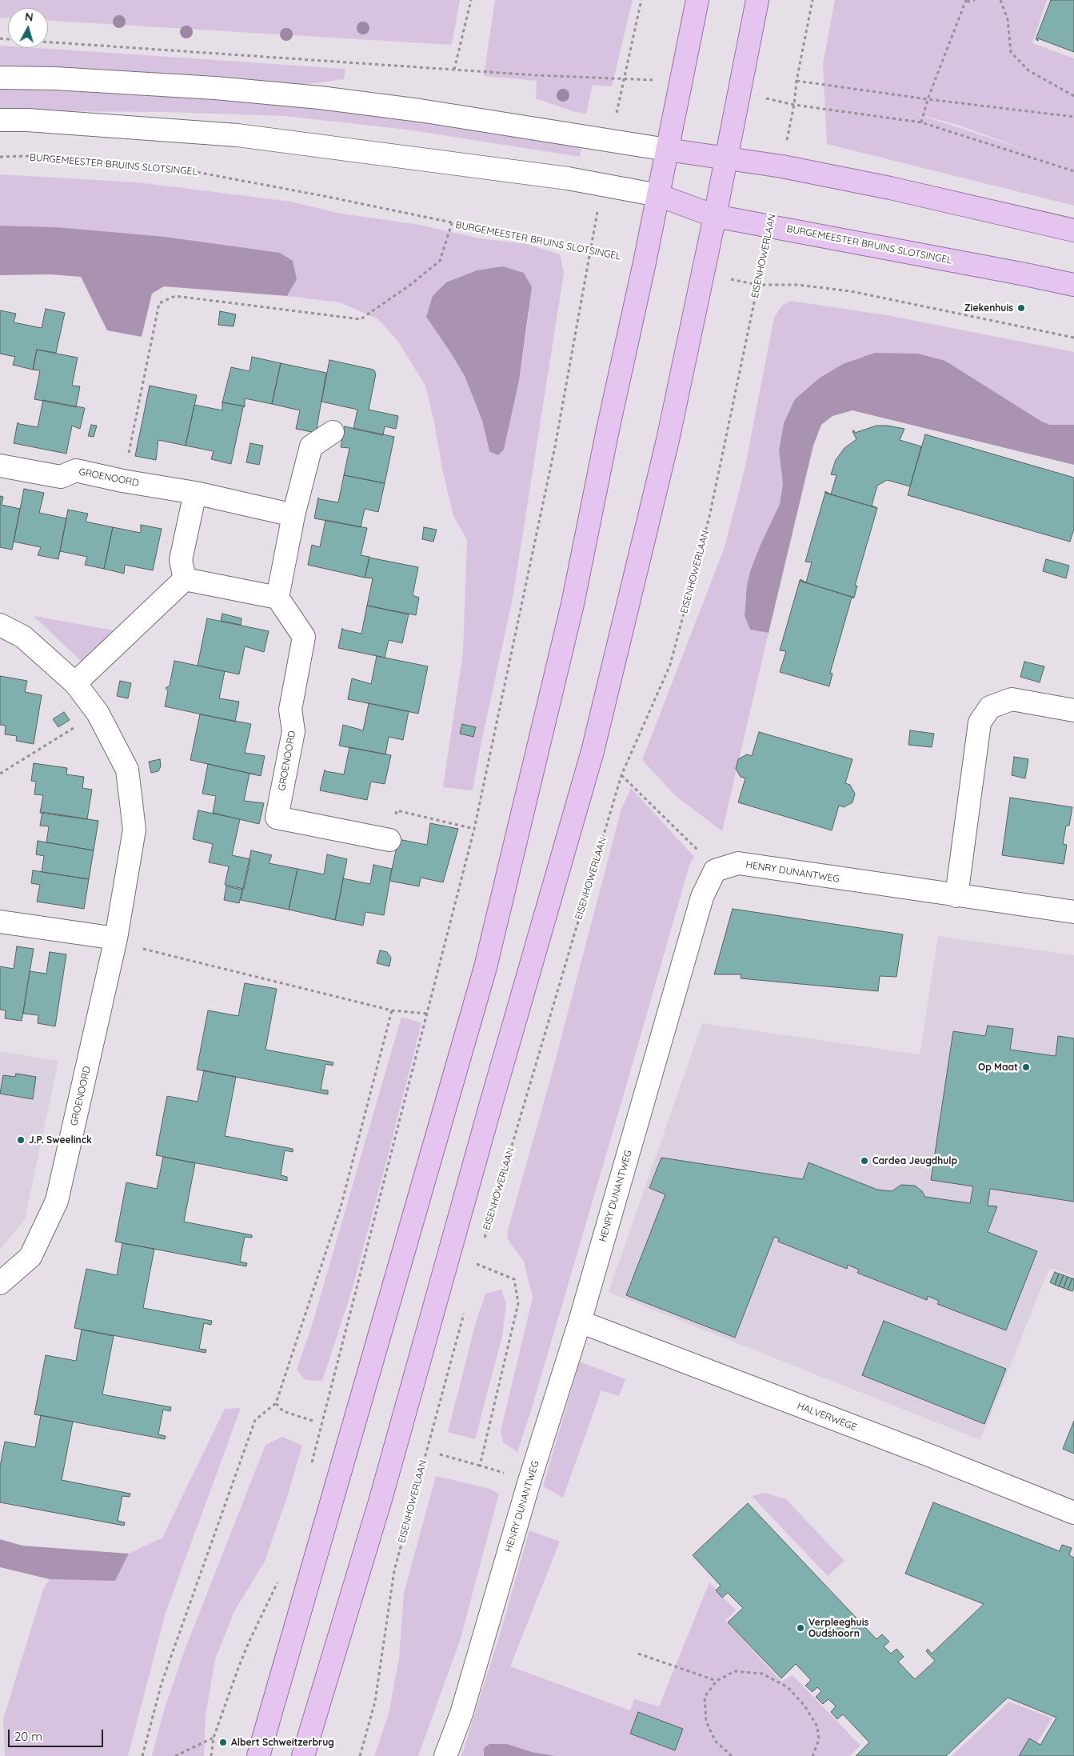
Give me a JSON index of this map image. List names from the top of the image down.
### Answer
{
  "streets": {
    "main road": ["BURGEMEESTER BRUINS SLOTSINGEL"],
    "street": ["GROENOORD", "HENRY DUNANTWEG", "HALVERWEGE"],
    "path": ["EISENHOWERLAAN"]
  },
  "crossings": [
    ["BURGEMEESTER BRUINS SLOTSINGEL", "EISENHOWERLAAN"],
    ["HENRY DUNANTWEG", "HALVERWEGE"]
  ],
  "places": [
    "Ziekenhuis",
    "Op Maat",
    "J.P. Sweelinck",
    "Cardea Jeugdhulp",
    "Verpleeghuis Oudshoorn",
    "Albert Schweitzerbrug"
  ],
  "scale_bar": "20 m",
  "north": "top"
}
